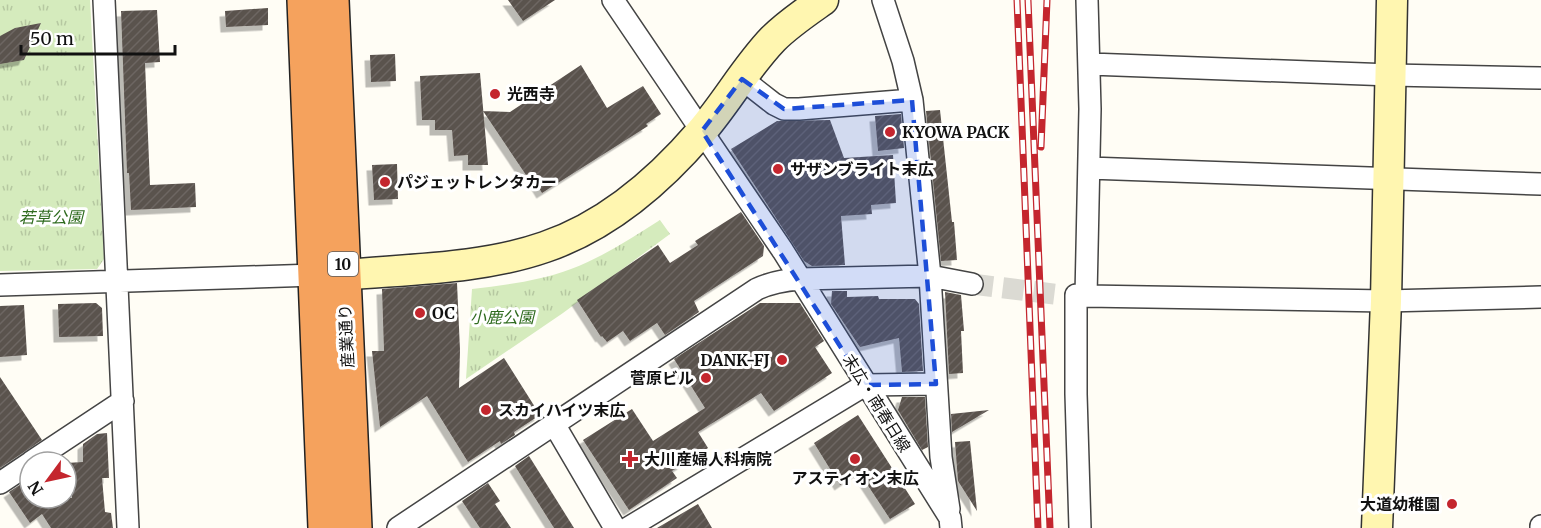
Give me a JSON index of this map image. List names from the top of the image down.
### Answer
{
  "streets": {
    "highway": ["10", "産業通り"],
    "street": ["末広・南春日線"]
  },
  "parks": ["若草公園", "小鹿公園"],
  "places": {
    "other": [
      "光西寺",
      "KYOWA PACK",
      "サザンブライト末広",
      "パジェットレンタカー",
      "OC",
      "DANK-FJ",
      "菅原ビル",
      "スカイハイツ末広",
      "アスティオン末広",
      "大道幼稚園"
    ],
    "health": ["大川産婦人科病院"]
  },
  "scale_bar": "50 m",
  "north": "bottom left"
}
